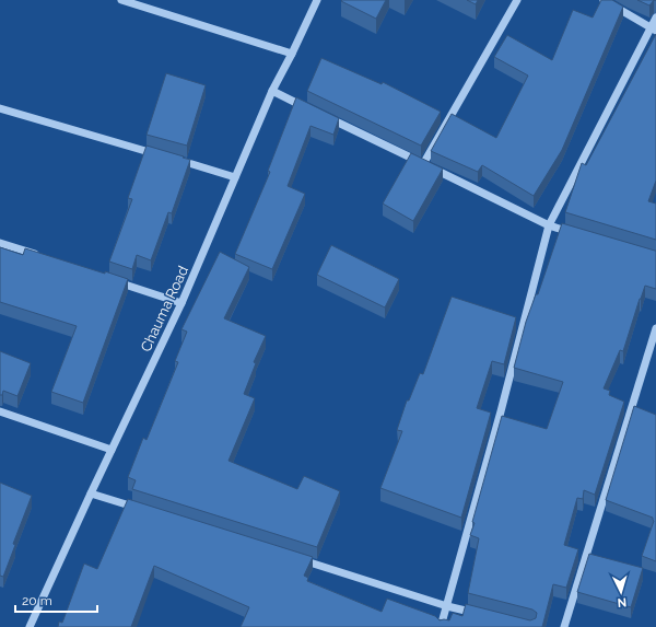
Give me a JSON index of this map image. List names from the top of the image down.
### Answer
{
  "streets": {
    "street": ["Chauma Road"]
  },
  "scale_bar": "20 m",
  "north": "bottom"
}
